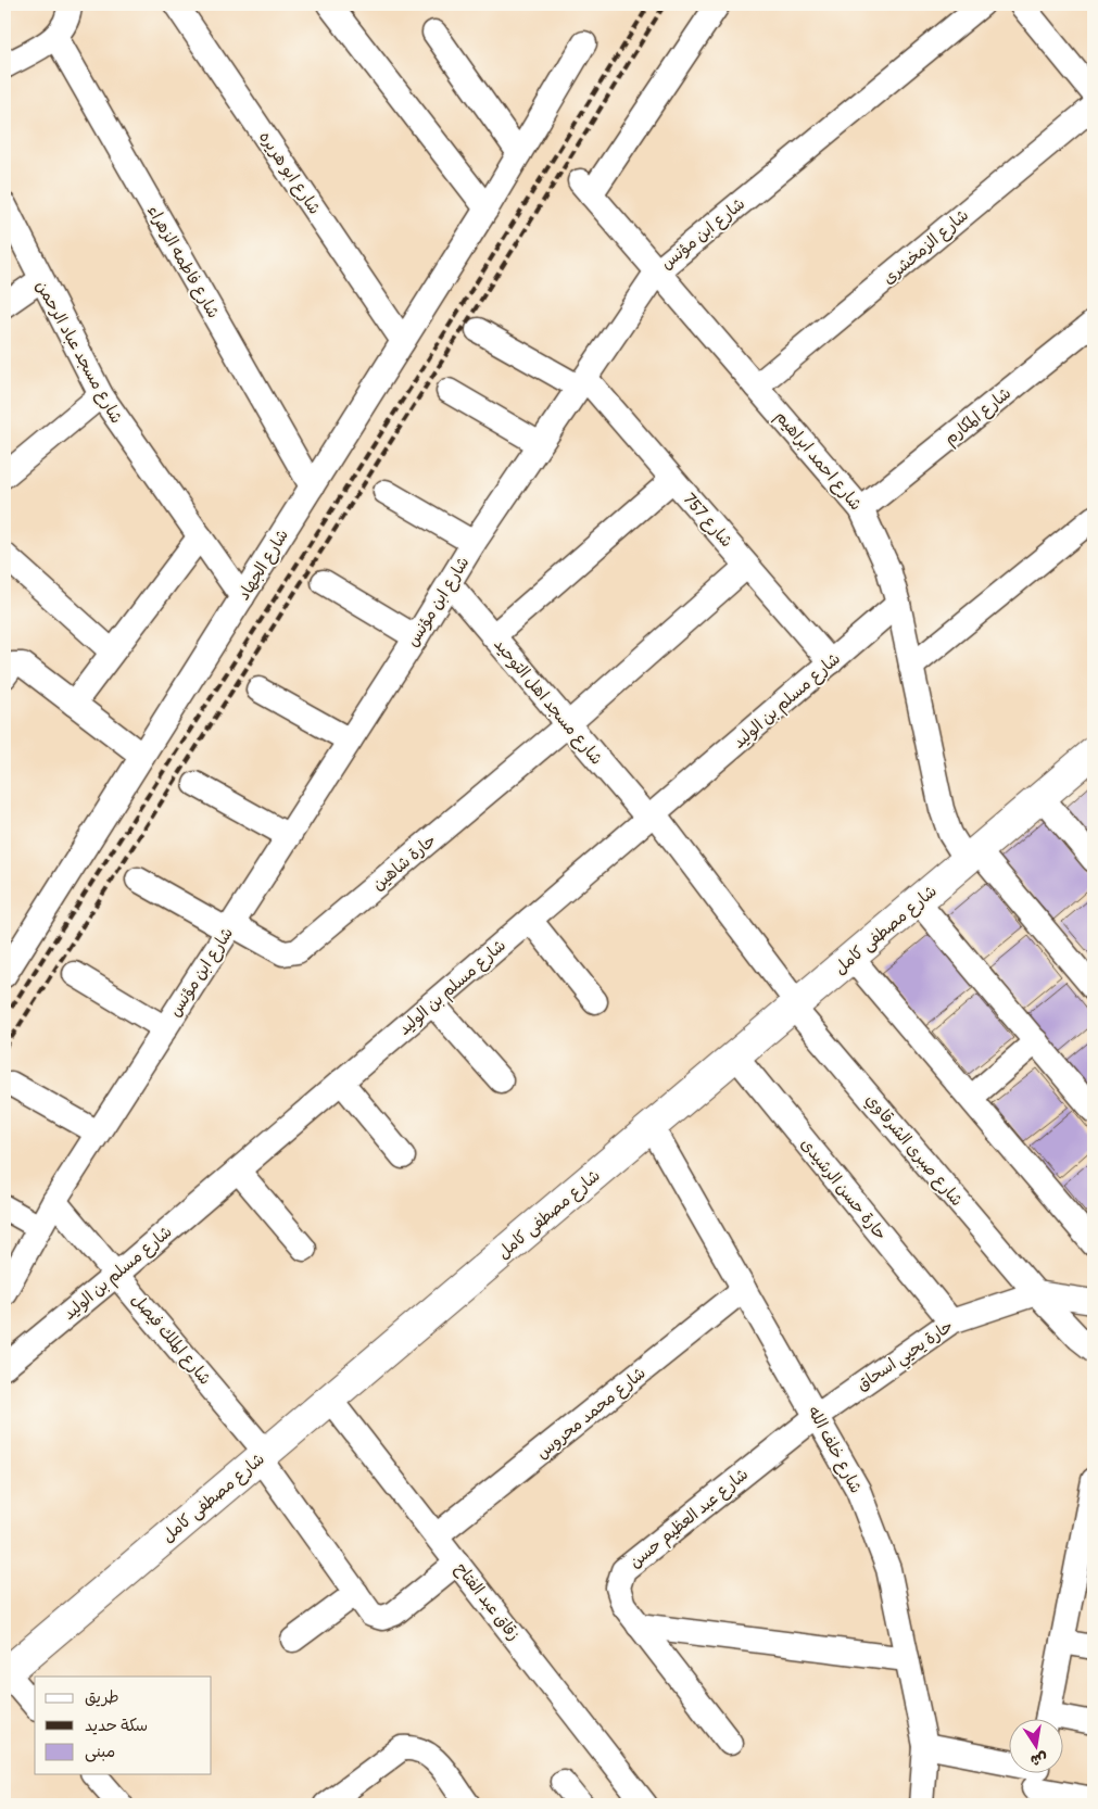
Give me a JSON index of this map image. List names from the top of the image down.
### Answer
{
  "streets": {
    "main road": ["شارع مصطفى كامل"],
    "street": [
      "شارع ابو هريره",
      "شارع ابن مؤنس",
      "شارع الزمخشرى",
      "شارع فاطمه الزهراء",
      "شارع مسجد عباد الرحمن",
      "شارع المكارم",
      "شارع احمد ابراهيم",
      "شارع 757",
      "شارع الجهاد",
      "شارع مسلم بن الوليد",
      "شارع مسجد اهل التوحيد",
      "حارة شاهين",
      "شارع صبرى الشرقاوي",
      "حارة حسن الرشيدى",
      "شارع الملك فيصل",
      "حارة يحيي اسحاق",
      "شارع محمد محروس",
      "شارع خلف الله",
      "شارع عبد العظيم حسن",
      "زقاق عبد الفتاح"
    ]
  },
  "crossings": [
    ["شارع ابو هريره", "شارع الجهاد"],
    ["شارع ابن مؤنس", "شارع احمد ابراهيم"],
    ["شارع ابن مؤنس", "شارع 757"],
    ["شارع ابن مؤنس", "شارع مسجد اهل التوحيد"],
    ["شارع ابن مؤنس", "حارة شاهين"],
    ["شارع ابن مؤنس", "شارع الملك فيصل"],
    ["شارع الزمخشرى", "شارع احمد ابراهيم"],
    ["شارع فاطمه الزهراء", "شارع الجهاد"],
    ["شارع مسجد عباد الرحمن", "شارع الجهاد"],
    ["شارع المكارم", "شارع احمد ابراهيم"],
    ["شارع احمد ابراهيم", "شارع مسلم بن الوليد"],
    ["شارع احمد ابراهيم", "شارع مصطفى كامل"],
    ["شارع 757", "شارع مسلم بن الوليد"],
    ["شارع 757", "حارة شاهين"],
    ["شارع مسلم بن الوليد", "شارع مسجد اهل التوحيد"],
    ["شارع مسلم بن الوليد", "شارع الملك فيصل"],
    ["شارع مسجد اهل التوحيد", "حارة شاهين"],
    ["شارع مسجد اهل التوحيد", "شارع مصطفى كامل"],
    ["شارع مسجد اهل التوحيد", "شارع صبرى الشرقاوي"],
    ["شارع مصطفى كامل", "شارع صبرى الشرقاوي"],
    ["شارع مصطفى كامل", "حارة حسن الرشيدى"],
    ["شارع مصطفى كامل", "شارع الملك فيصل"],
    ["شارع مصطفى كامل", "شارع خلف الله"],
    ["شارع مصطفى كامل", "زقاق عبد الفتاح"],
    ["شارع صبرى الشرقاوي", "حارة يحيي اسحاق"],
    ["حارة حسن الرشيدى", "حارة يحيي اسحاق"],
    ["شارع الملك فيصل", "زقاق عبد الفتاح"],
    ["حارة يحيي اسحاق", "شارع خلف الله"],
    ["حارة يحيي اسحاق", "شارع عبد العظيم حسن"],
    ["شارع محمد محروس", "شارع خلف الله"],
    ["شارع محمد محروس", "زقاق عبد الفتاح"],
    ["شارع خلف الله", "شارع عبد العظيم حسن"]
  ],
  "legend": ["طريق", "سكة حديد", "مبنى"],
  "north": "bottom"
}
